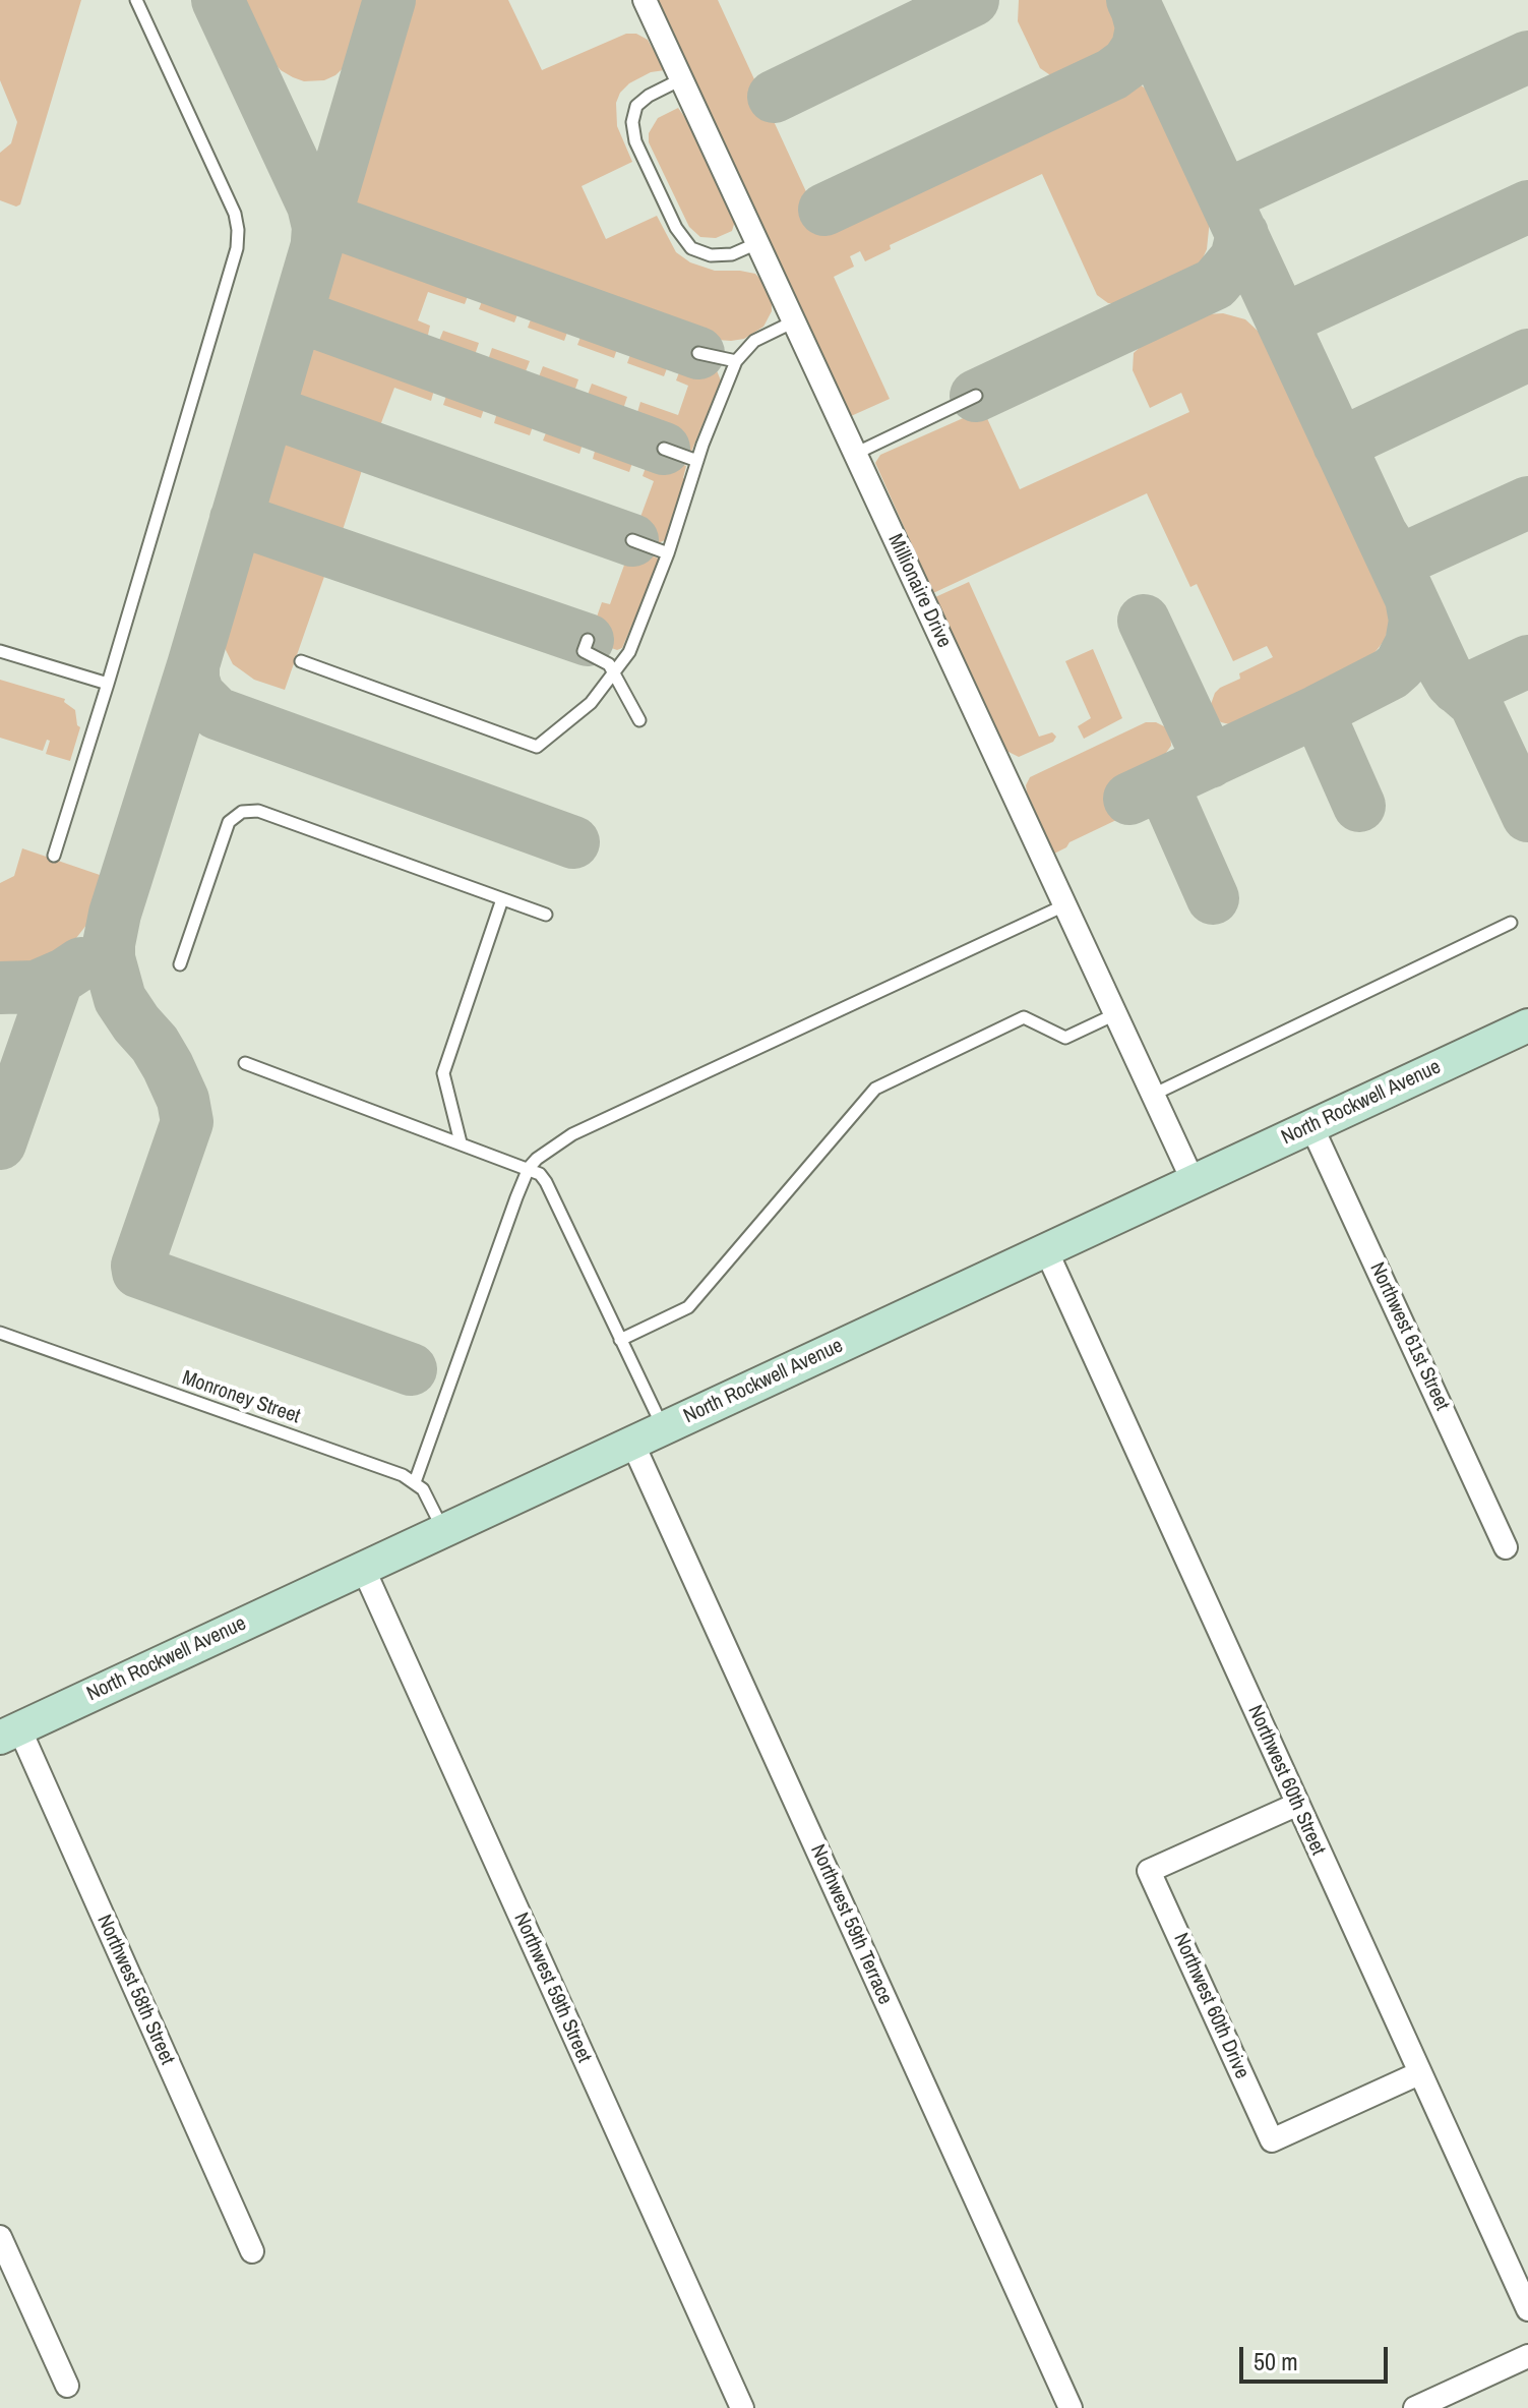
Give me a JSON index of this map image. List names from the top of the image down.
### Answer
{
  "streets": {
    "main road": ["North Rockwell Avenue"],
    "street": [
      "Millionaire Drive",
      "Northwest 61st Street",
      "Northwest 60th Street",
      "Northwest 59th Terrace",
      "Northwest 59th Street",
      "Northwest 58th Street",
      "Northwest 60th Drive"
    ],
    "lane": ["Monroney Street"]
  },
  "crossings": [
    ["Millionaire Drive", "North Rockwell Avenue"],
    ["North Rockwell Avenue", "Northwest 61st Street"],
    ["North Rockwell Avenue", "Northwest 60th Street"],
    ["North Rockwell Avenue", "Northwest 59th Terrace"],
    ["North Rockwell Avenue", "Northwest 59th Street"],
    ["North Rockwell Avenue", "Northwest 58th Street"],
    ["Northwest 60th Street", "Northwest 60th Drive"]
  ],
  "scale_bar": "50 m"
}
